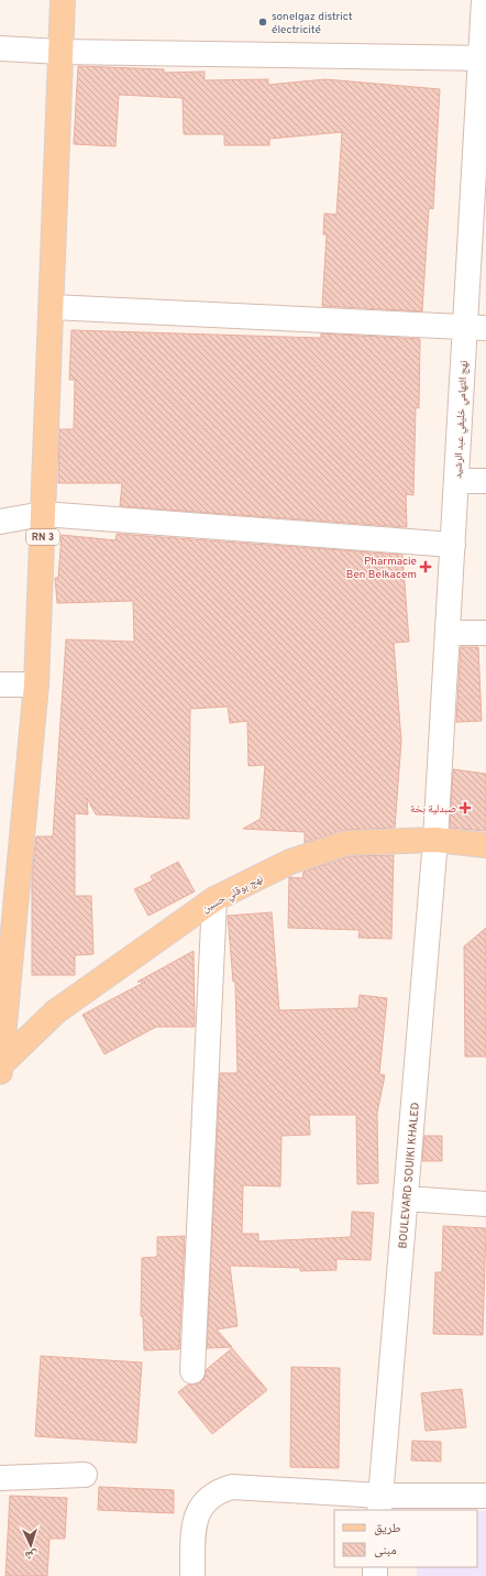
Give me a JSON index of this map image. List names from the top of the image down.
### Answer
{
  "streets": {
    "main road": ["RN 3", "نهج بوڨلي حسين"],
    "street": ["نهج التهامي خليفي عبد الرشيد", "BOULEVARD SOUIKI KHALED"]
  },
  "crossings": [
    ["نهج التهامي خليفي عبد الرشيد", "نهج بوڨلي حسين"],
    ["نهج التهامي خليفي عبد الرشيد", "BOULEVARD SOUIKI KHALED"],
    ["RN 3", "نهج بوڨلي حسين"],
    ["نهج بوڨلي حسين", "BOULEVARD SOUIKI KHALED"]
  ],
  "places": {
    "other": ["sonelgaz district électricité"],
    "health": ["Pharmacie Ben Belkacem", "صبدلية بخة"]
  },
  "legend": ["طريق", "مبنى"],
  "north": "bottom"
}
